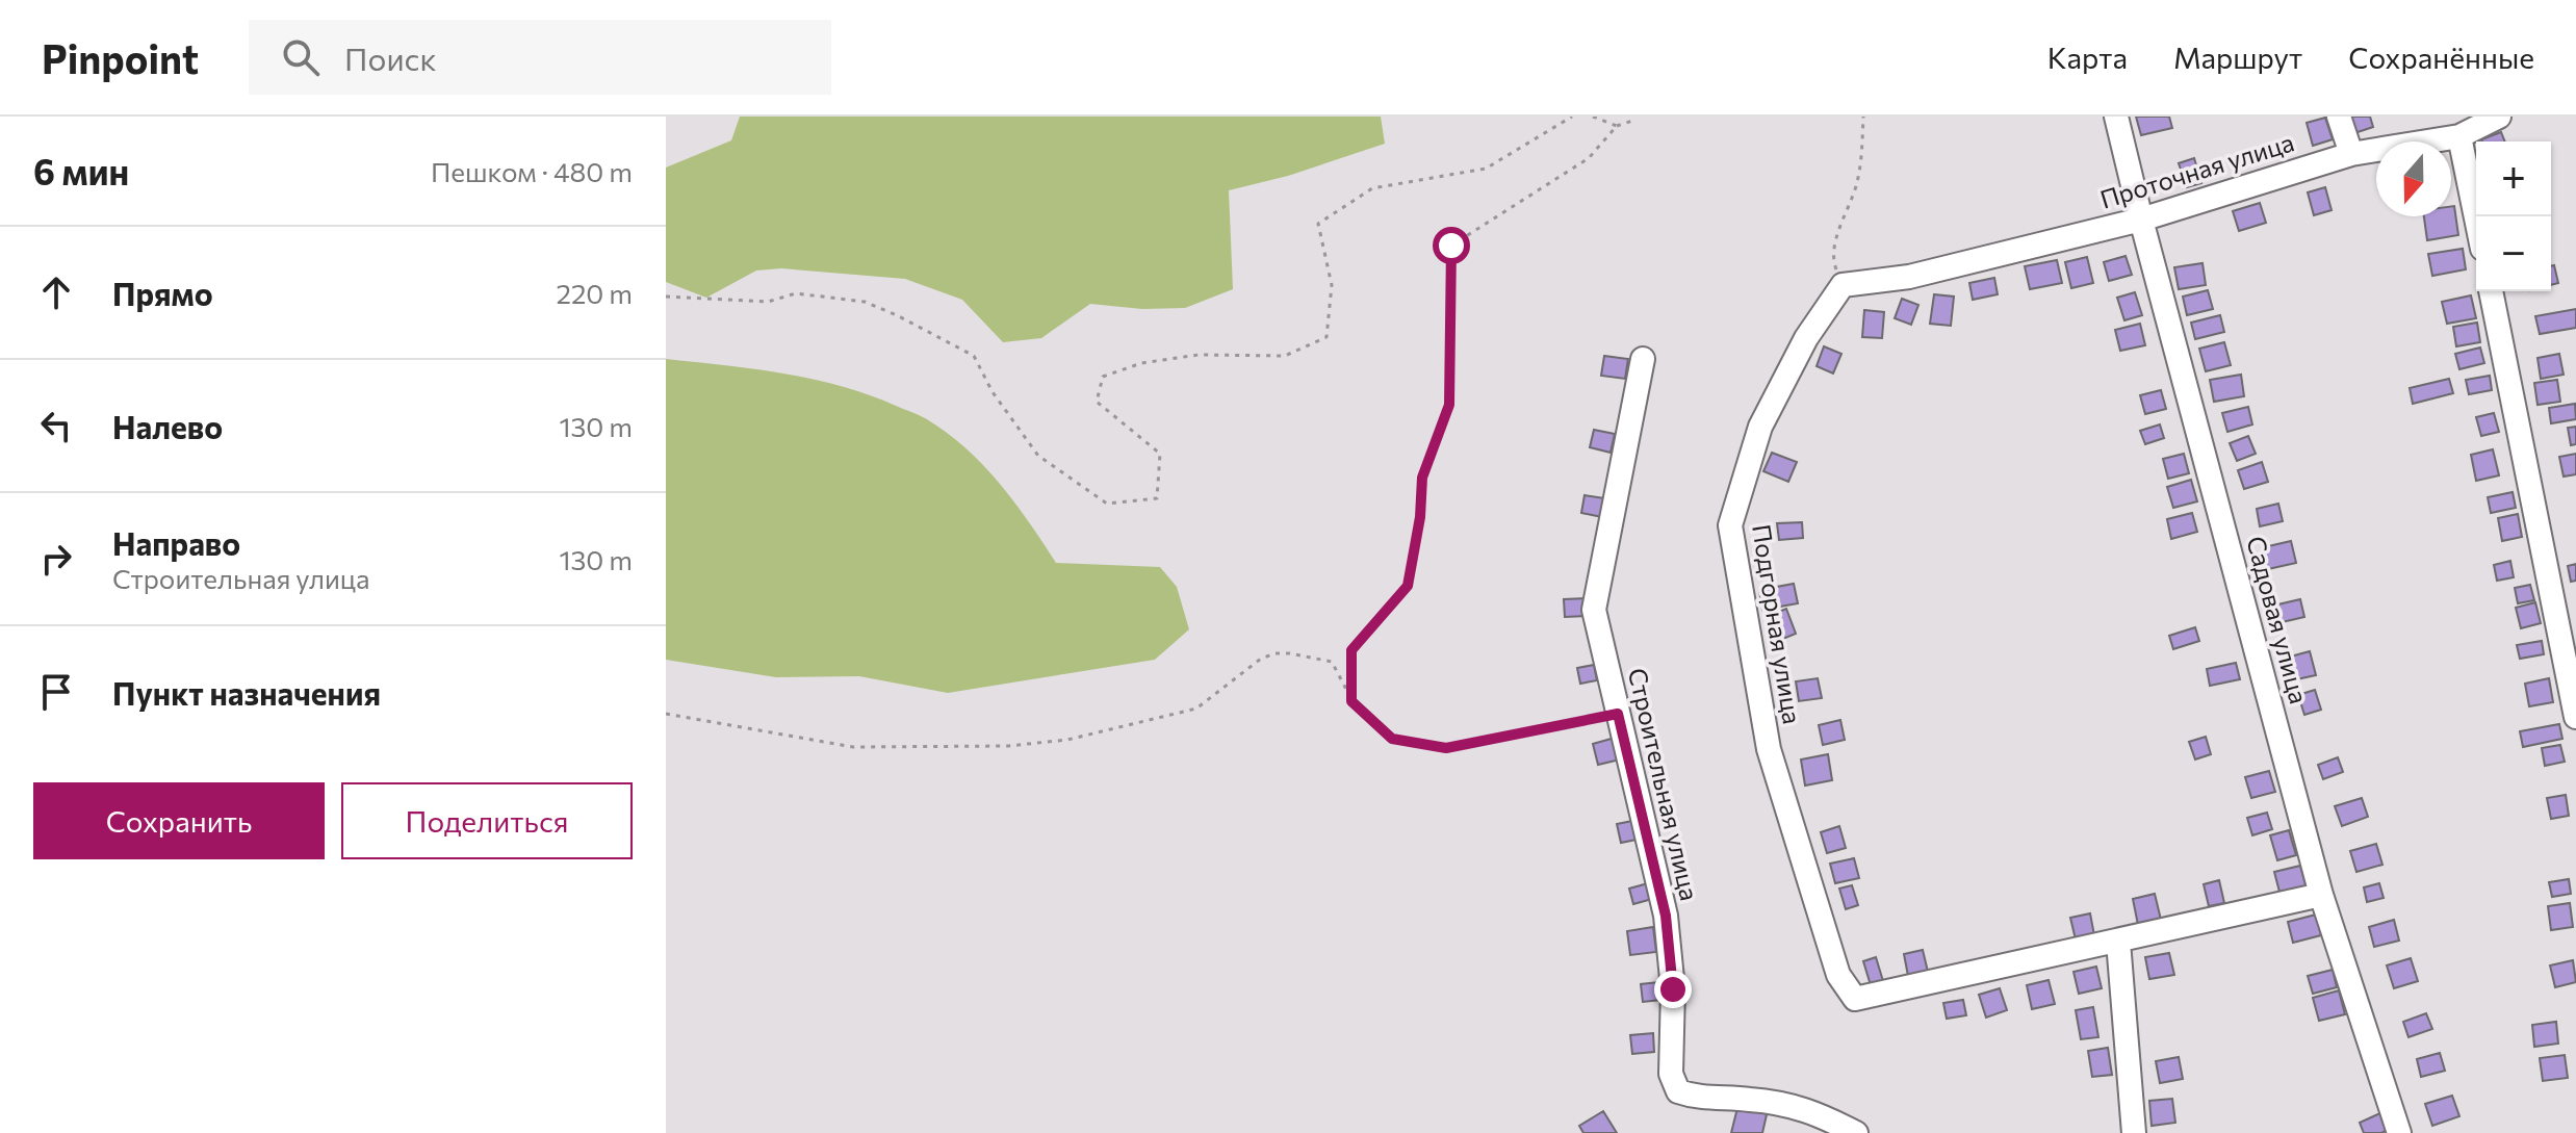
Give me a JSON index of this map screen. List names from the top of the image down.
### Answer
{
  "streets": {
    "street": [
      "Проточная улица",
      "Садовая улица",
      "Подгорная улица",
      "Строительная улица"
    ]
  },
  "crossings": [
    ["Проточная улица", "Садовая улица"],
    ["Проточная улица", "Подгорная улица"]
  ],
  "north": "bottom",
  "page": {
    "header": "Pinpoint",
    "search": "Поиск",
    "nav": ["Карта", "Маршрут", "Сохранённые"],
    "heading": ["6 мин", "Пешком · 480 m"],
    "map_buttons": ["+", "−"],
    "list": [
      ["Прямо", "220 m"],
      ["Налево", "130 m"],
      ["Направо", "Строительная улица", "130 m"],
      "Пункт назначения"
    ],
    "buttons": ["Сохранить", "Поделиться"]
  }
}
